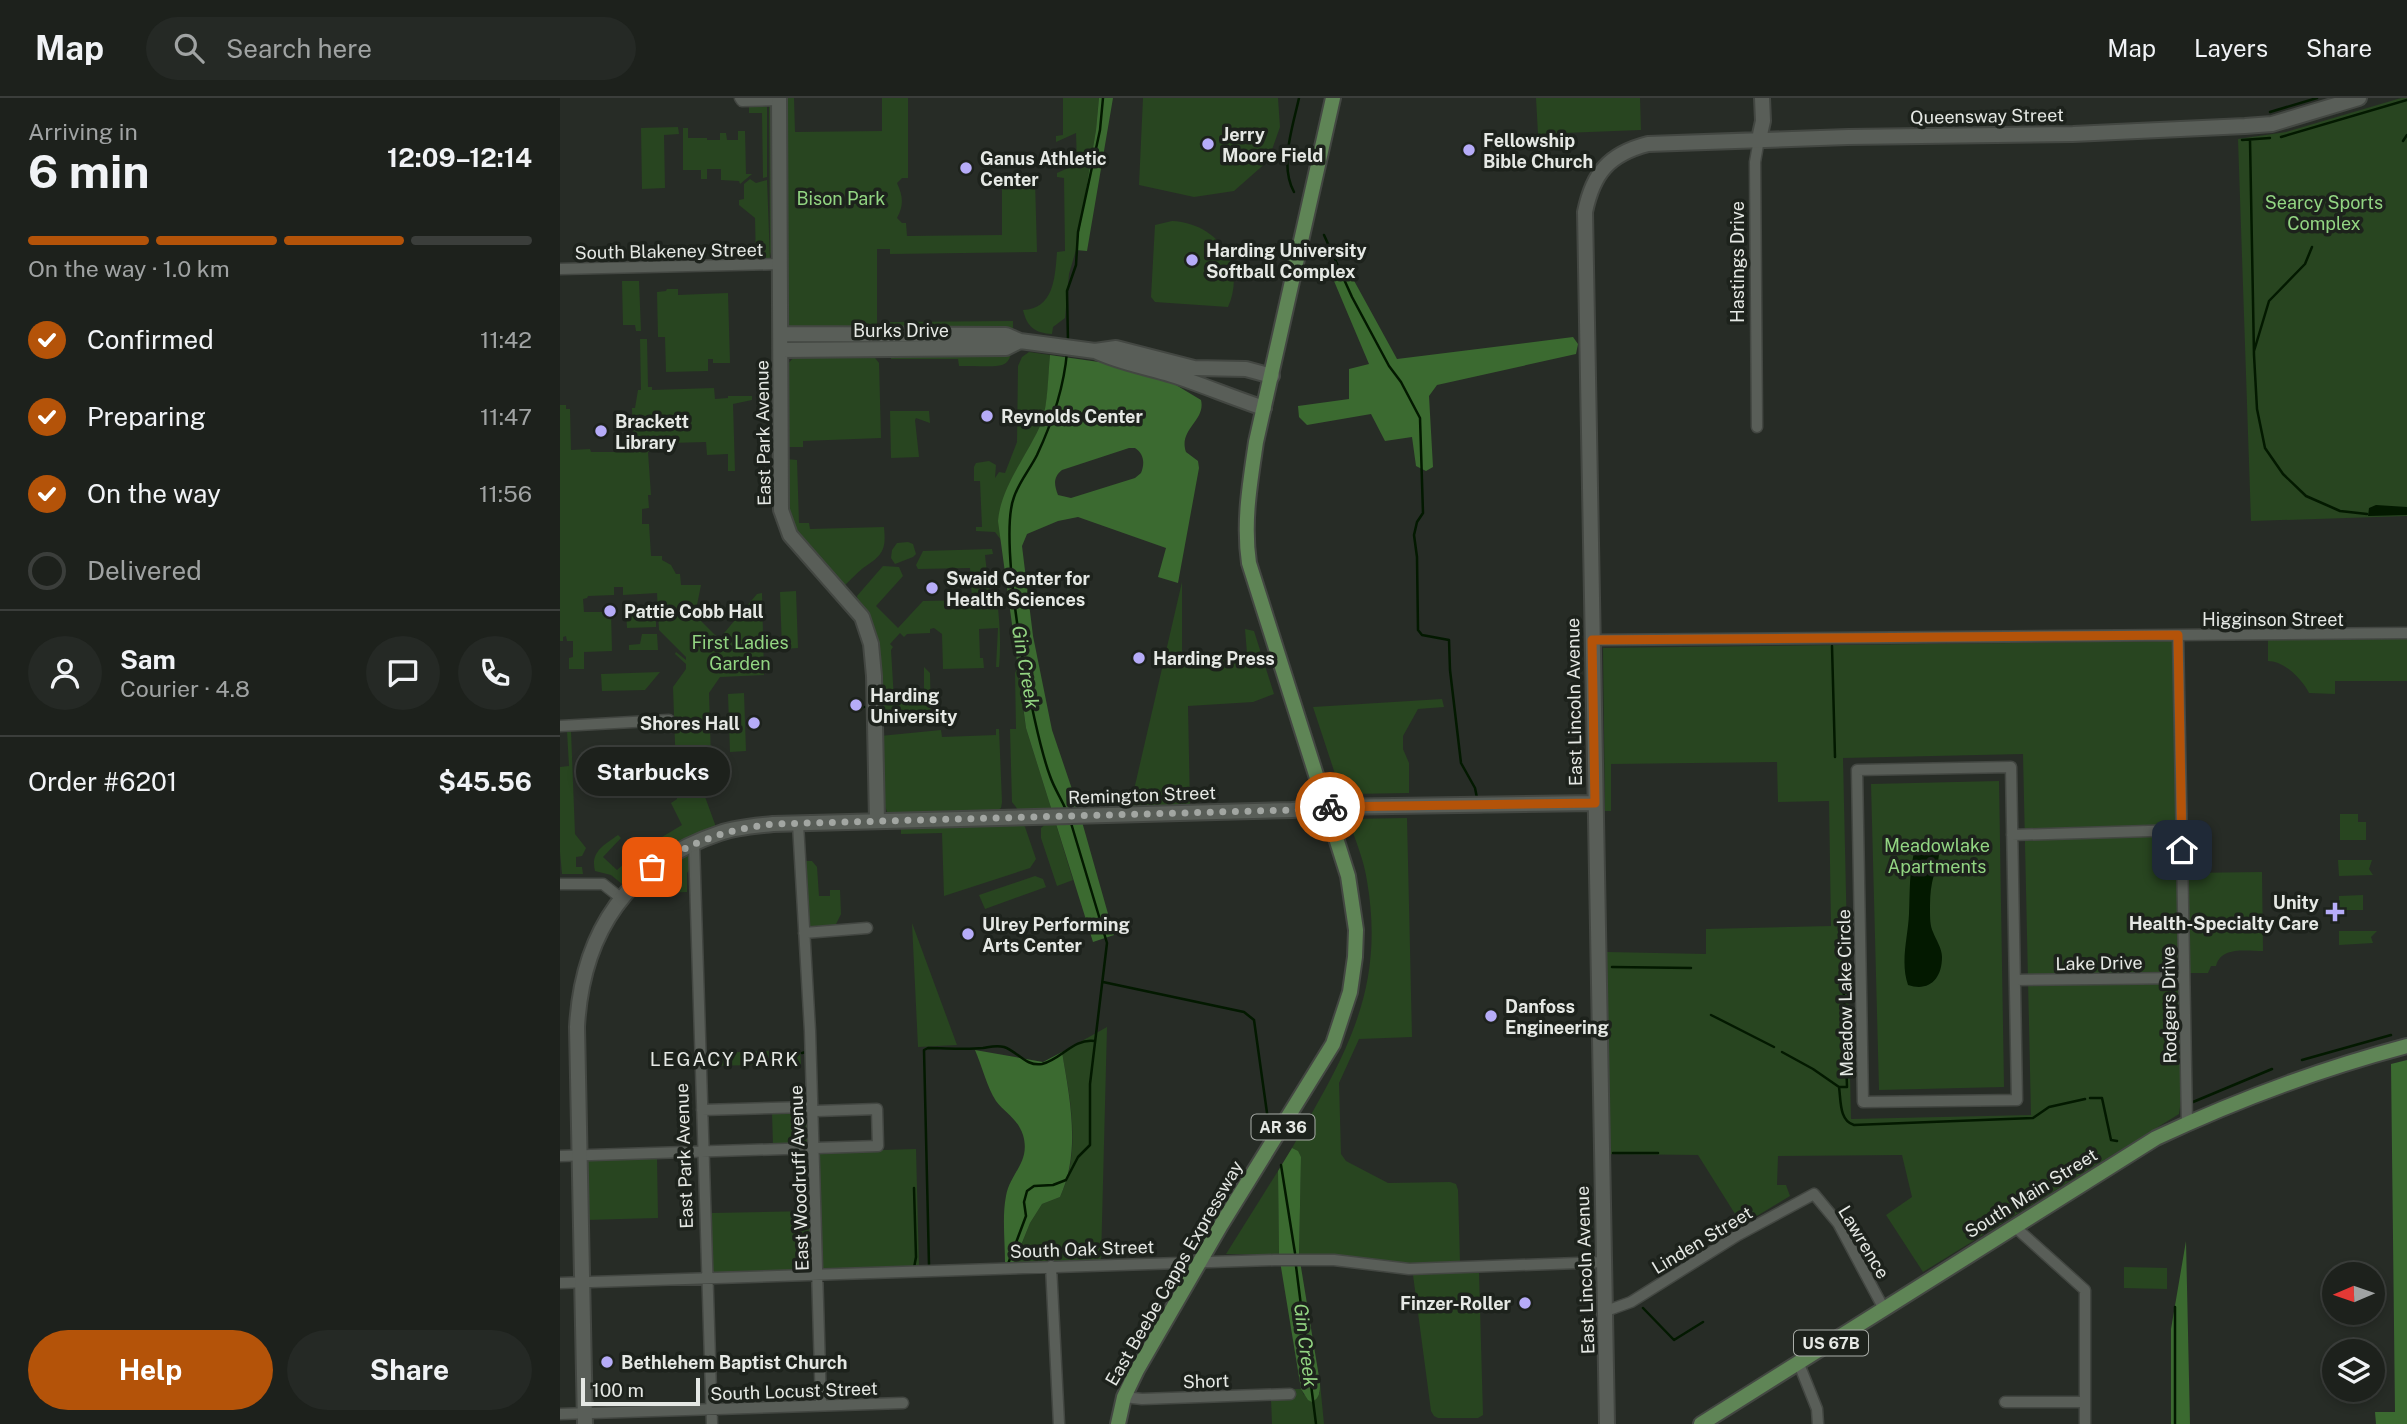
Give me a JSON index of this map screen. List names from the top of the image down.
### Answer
{
  "streets": {
    "main road": [
      "AR 36",
      "South Main Street",
      "East Beebe Capps Expressway",
      "US 67B"
    ],
    "street": [
      "Queensway Street",
      "South Blakeney Street",
      "Hastings Drive",
      "Burks Drive",
      "East Park Avenue",
      "Higginson Street",
      "East Lincoln Avenue",
      "Remington Street",
      "Lake Drive",
      "Meadow Lake Circle",
      "Rodgers Drive",
      "East Woodruff Avenue",
      "Linden Street",
      "Lawrence",
      "South Oak Street",
      "Short",
      "South Locust Street"
    ]
  },
  "crossings": [
    ["Queensway Street", "Hastings Drive"],
    ["Queensway Street", "East Lincoln Avenue"],
    ["South Blakeney Street", "East Park Avenue"],
    ["Burks Drive", "East Park Avenue"],
    ["Burks Drive", "East Beebe Capps Expressway"],
    ["East Park Avenue", "Remington Street"],
    ["East Park Avenue", "South Oak Street"],
    ["East Park Avenue", "South Locust Street"],
    ["Higginson Street", "East Lincoln Avenue"],
    ["Higginson Street", "Rodgers Drive"],
    ["East Lincoln Avenue", "Remington Street"],
    ["East Lincoln Avenue", "Linden Street"],
    ["East Lincoln Avenue", "South Oak Street"],
    ["Remington Street", "East Woodruff Avenue"],
    ["Remington Street", "South Oak Street"],
    ["Remington Street", "East Beebe Capps Expressway"],
    ["Remington Street", "South Locust Street"],
    ["Lake Drive", "Meadow Lake Circle"],
    ["Lake Drive", "Rodgers Drive"],
    ["Rodgers Drive", "South Main Street"],
    ["East Woodruff Avenue", "South Oak Street"],
    ["East Woodruff Avenue", "South Locust Street"],
    ["South Main Street", "Lawrence"],
    ["Linden Street", "Lawrence"],
    ["South Oak Street", "East Beebe Capps Expressway"],
    ["East Beebe Capps Expressway", "Short"]
  ],
  "districts": ["LEGACY PARK"],
  "water": ["Gin Creek"],
  "parks": [
    "Bison Park",
    "Searcy Sports Complex",
    "First Ladies Garden",
    "Meadowlake Apartments"
  ],
  "places": {
    "other": [
      "Jerry Moore Field",
      "Fellowship Bible Church",
      "Ganus Athletic Center",
      "Harding University Softball Complex",
      "Reynolds Center",
      "Brackett Library",
      "Swaid Center for Health Sciences",
      "Pattie Cobb Hall",
      "Harding Press",
      "Harding University",
      "Shores Hall",
      "Starbucks",
      "Ulrey Performing Arts Center",
      "Danfoss Engineering",
      "Finzer-Roller",
      "Bethlehem Baptist Church"
    ],
    "health": ["Unity Health-Specialty Care"]
  },
  "scale_bar": "100 m",
  "north": "left",
  "page": {
    "header": "Map",
    "search": "Search here",
    "nav": ["Map", "Layers", "Share"],
    "heading": ["6 min", "Arriving in", "12:09–12:14"],
    "panel": [
      "Sam",
      "Courier · 4.8",
      "Order #6201",
      "$45.56"
    ],
    "bar": "On the way · 1.0 km",
    "list": [
      ["Confirmed", "11:42"],
      ["Preparing", "11:47"],
      ["On the way", "11:56"],
      "Delivered"
    ],
    "bubble": "Starbucks",
    "buttons": ["Help", "Share"],
    "scale": "100 m"
  }
}
